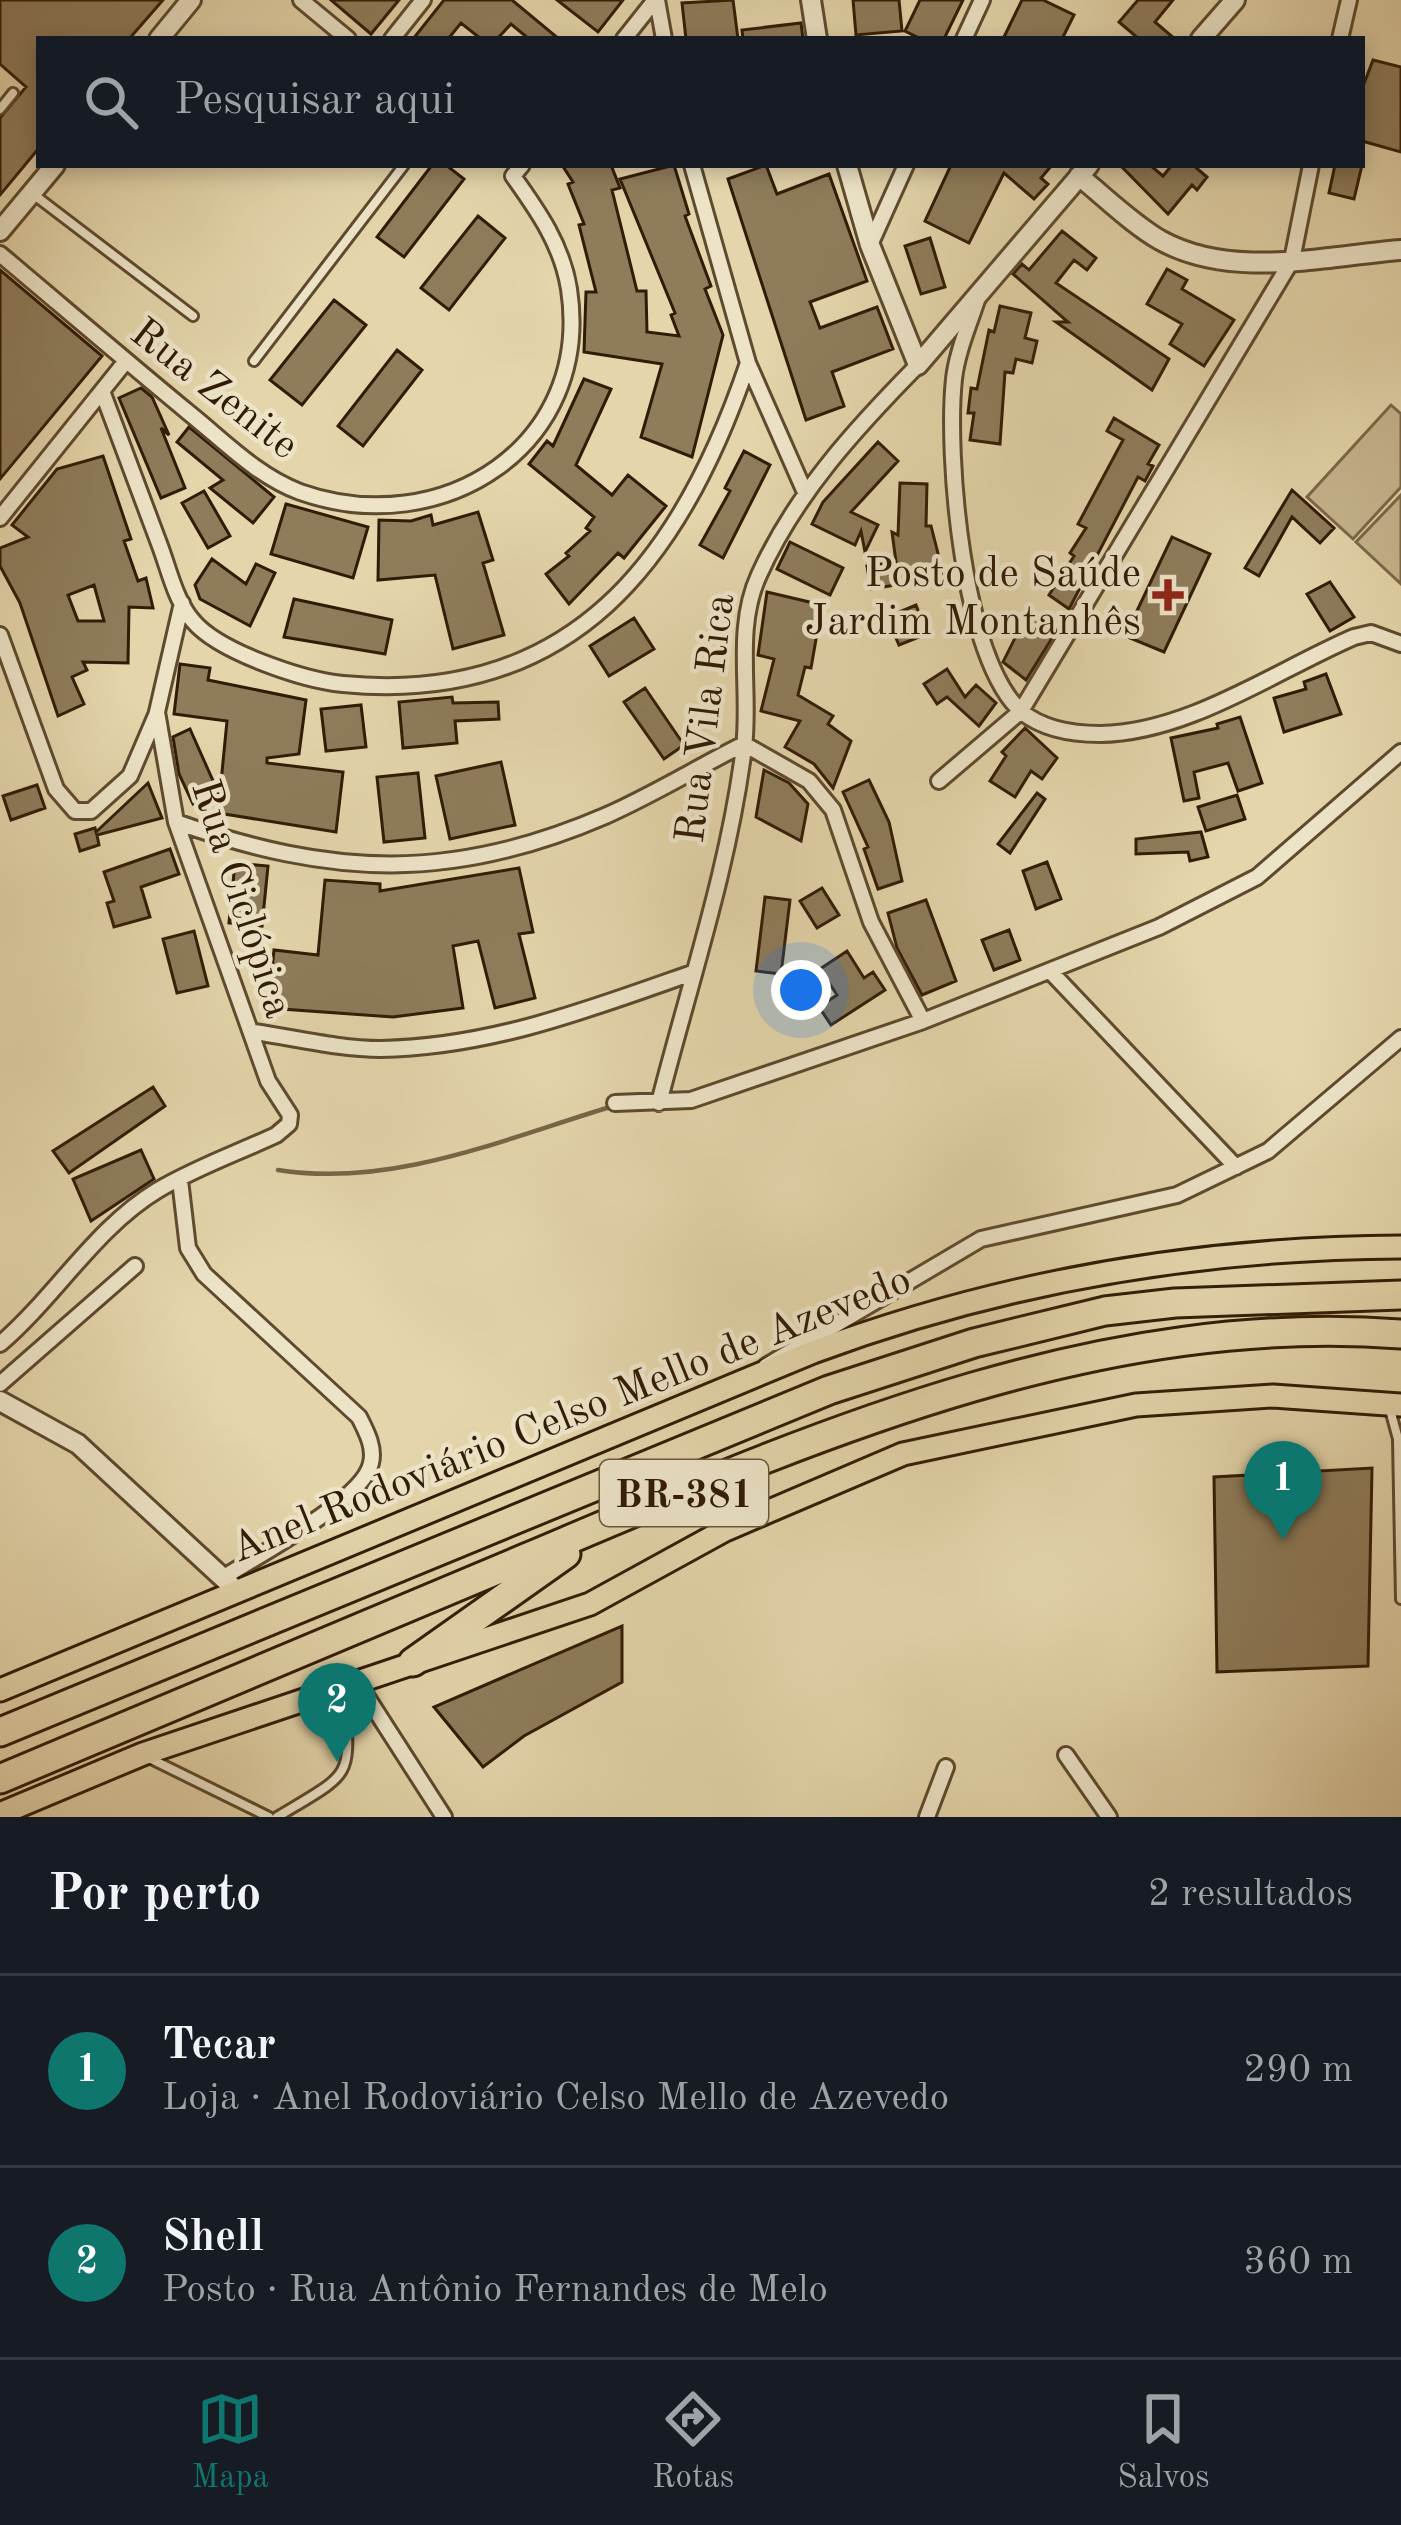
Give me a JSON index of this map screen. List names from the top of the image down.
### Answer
{
  "streets": {
    "highway": ["Anel Rodoviário Celso Mello de Azevedo", "BR-381"],
    "street": ["Rua Zenite", "Rua Vila Rica", "Rua Ciclópica"]
  },
  "places": {
    "health": ["Posto de Saúde Jardim Montanhês"]
  },
  "page": {
    "search": "Pesquisar aqui",
    "pins": ["1", "2"],
    "heading": ["Por perto", "2 resultados"],
    "list": [
      {
        "mark": "1",
        "name": "Tecar",
        "note": "Loja · Anel Rodoviário Celso Mello de Azevedo",
        "value": "290 m"
      },
      {
        "mark": "2",
        "name": "Shell",
        "note": "Posto · Rua Antônio Fernandes de Melo",
        "value": "360 m"
      }
    ],
    "nav": ["Mapa", "Rotas", "Salvos"]
  }
}
